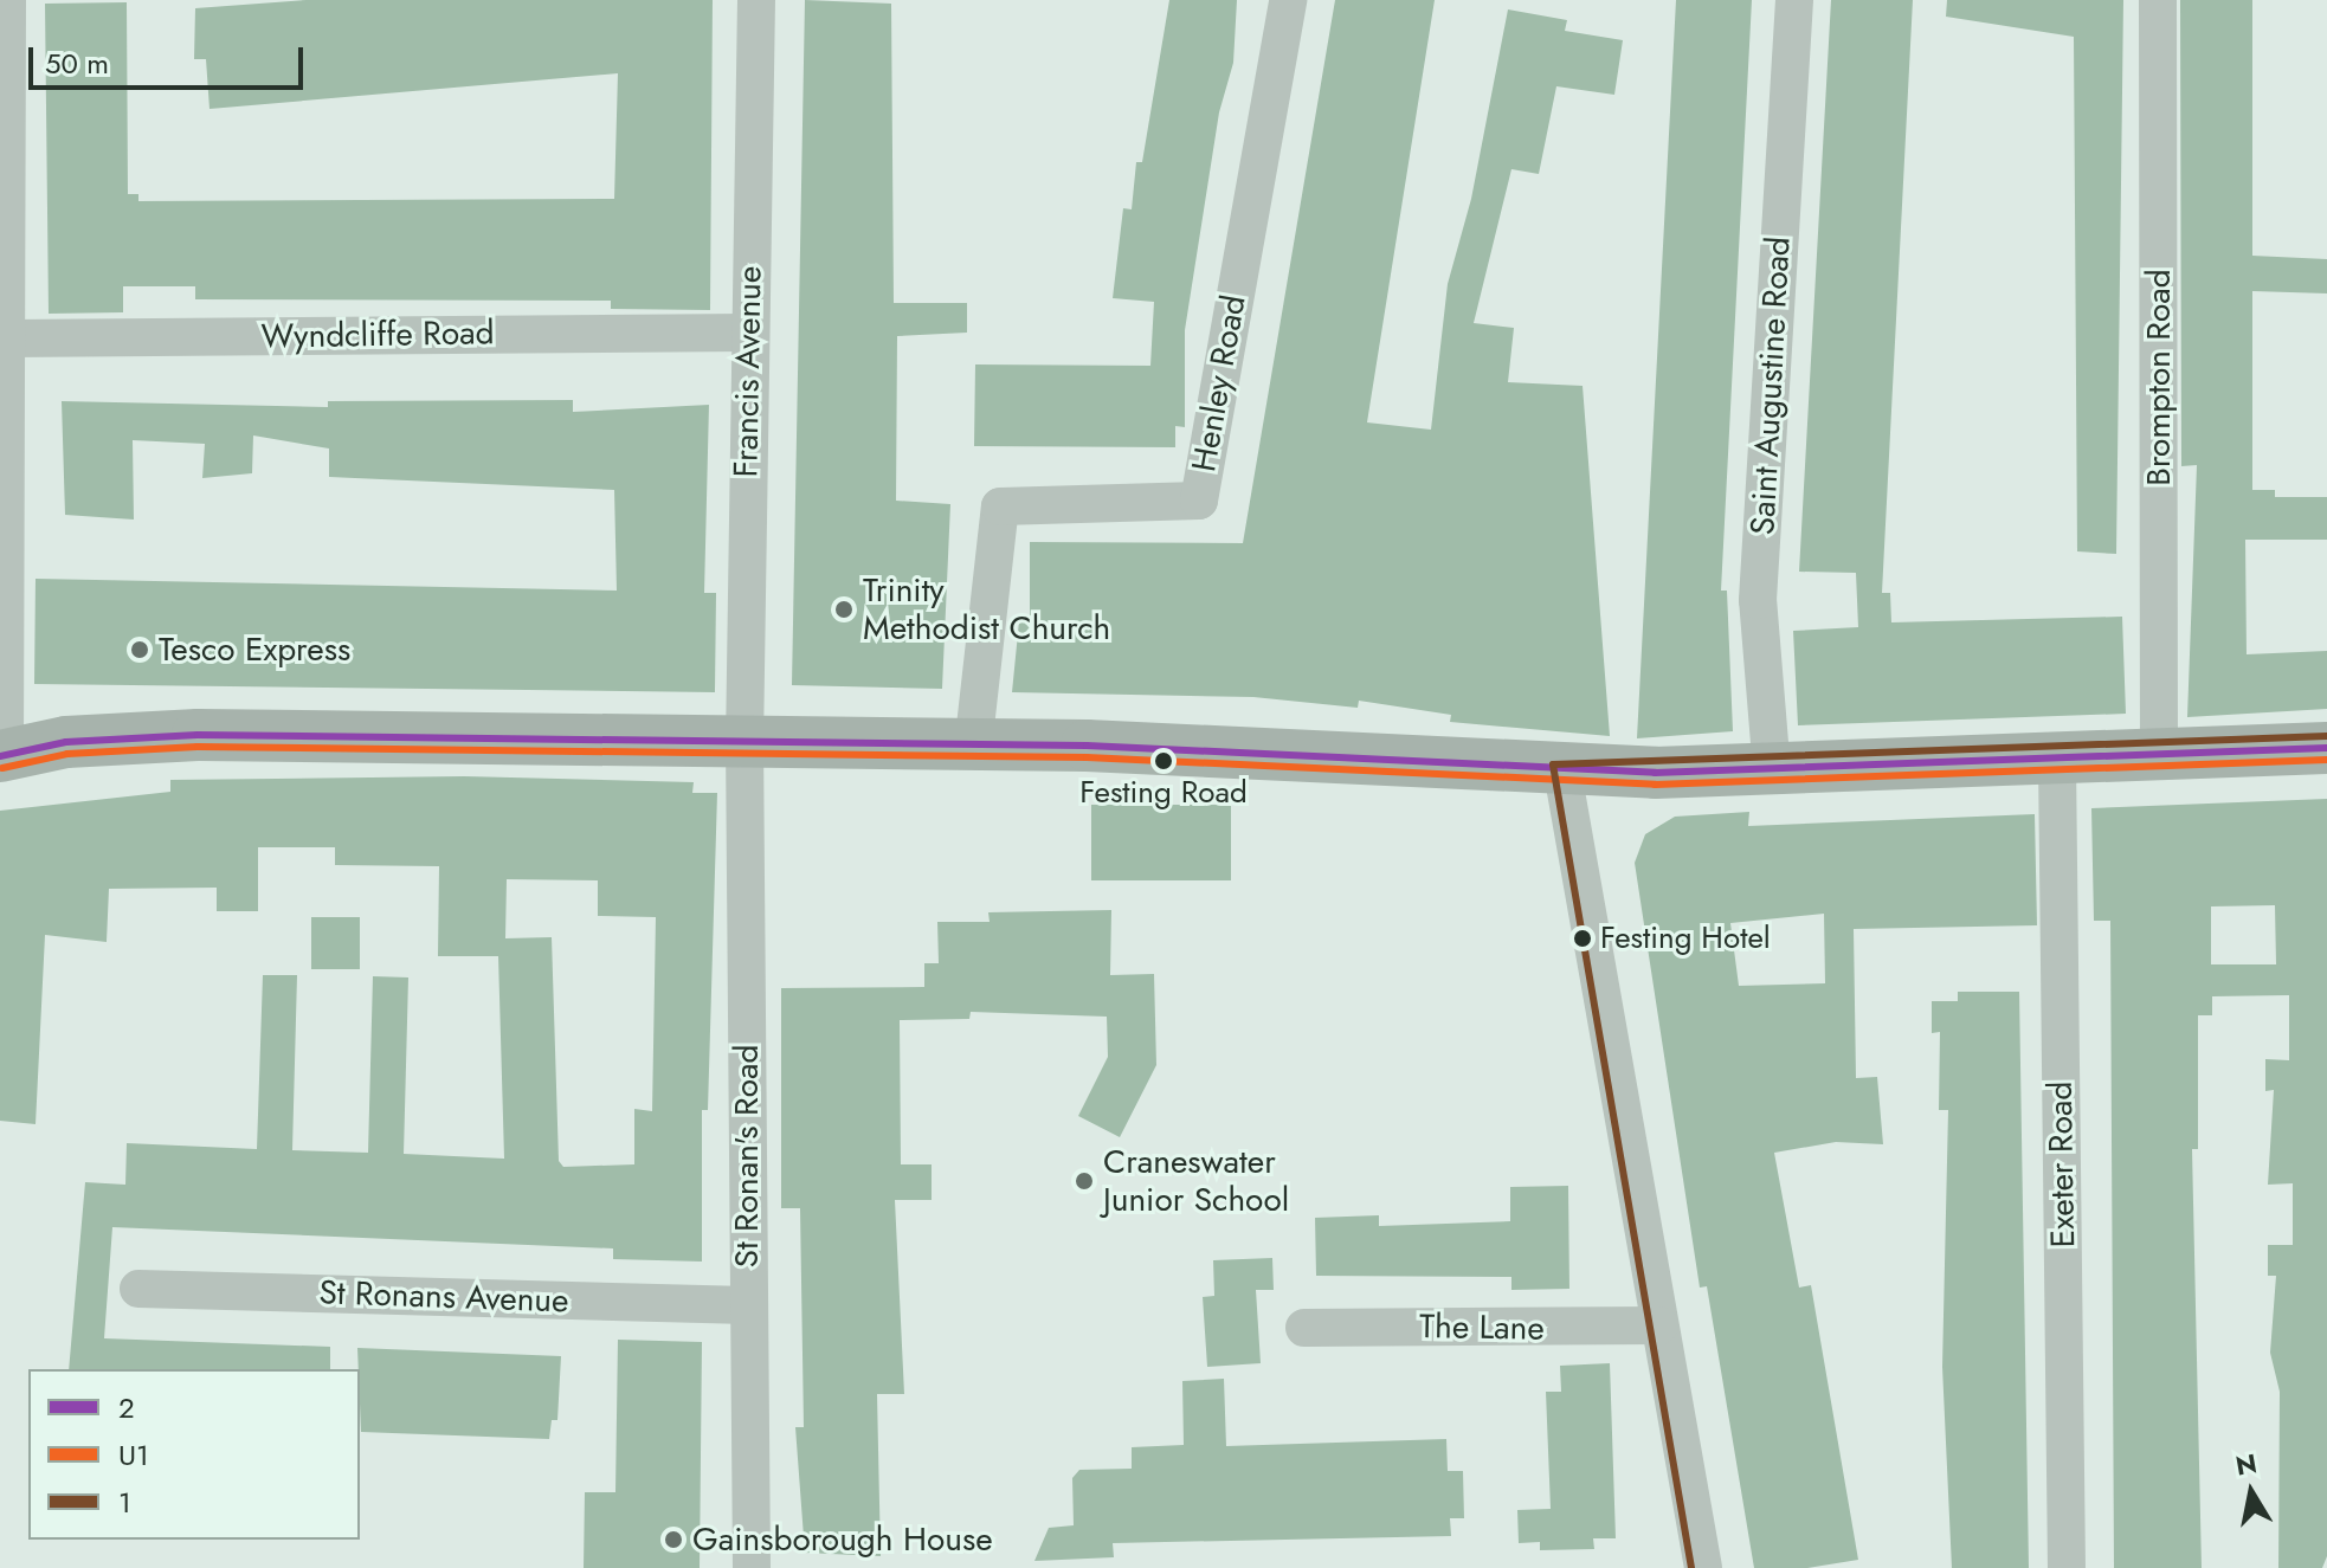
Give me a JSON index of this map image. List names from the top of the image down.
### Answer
{
  "streets": {
    "street": [
      "Wyndcliffe Road",
      "Francis Avenue",
      "Brompton Road",
      "Henley Road",
      "Saint Augustine Road",
      "St Ronan's Road",
      "Exeter Road",
      "St Ronans Avenue",
      "The Lane"
    ]
  },
  "crossings": [
    ["Wyndcliffe Road", "Francis Avenue"],
    ["Francis Avenue", "St Ronan's Road"],
    ["St Ronan's Road", "St Ronans Avenue"]
  ],
  "places": [
    "Trinity Methodist Church",
    "Tesco Express",
    "Festing Road",
    "Festing Hotel",
    "Craneswater Junior School",
    "Gainsborough House"
  ],
  "lines": ["transit line 2", "transit line 1", "transit line U1"],
  "legend": ["2", "U1", "1"],
  "scale_bar": "50 m",
  "north": "top"
}
